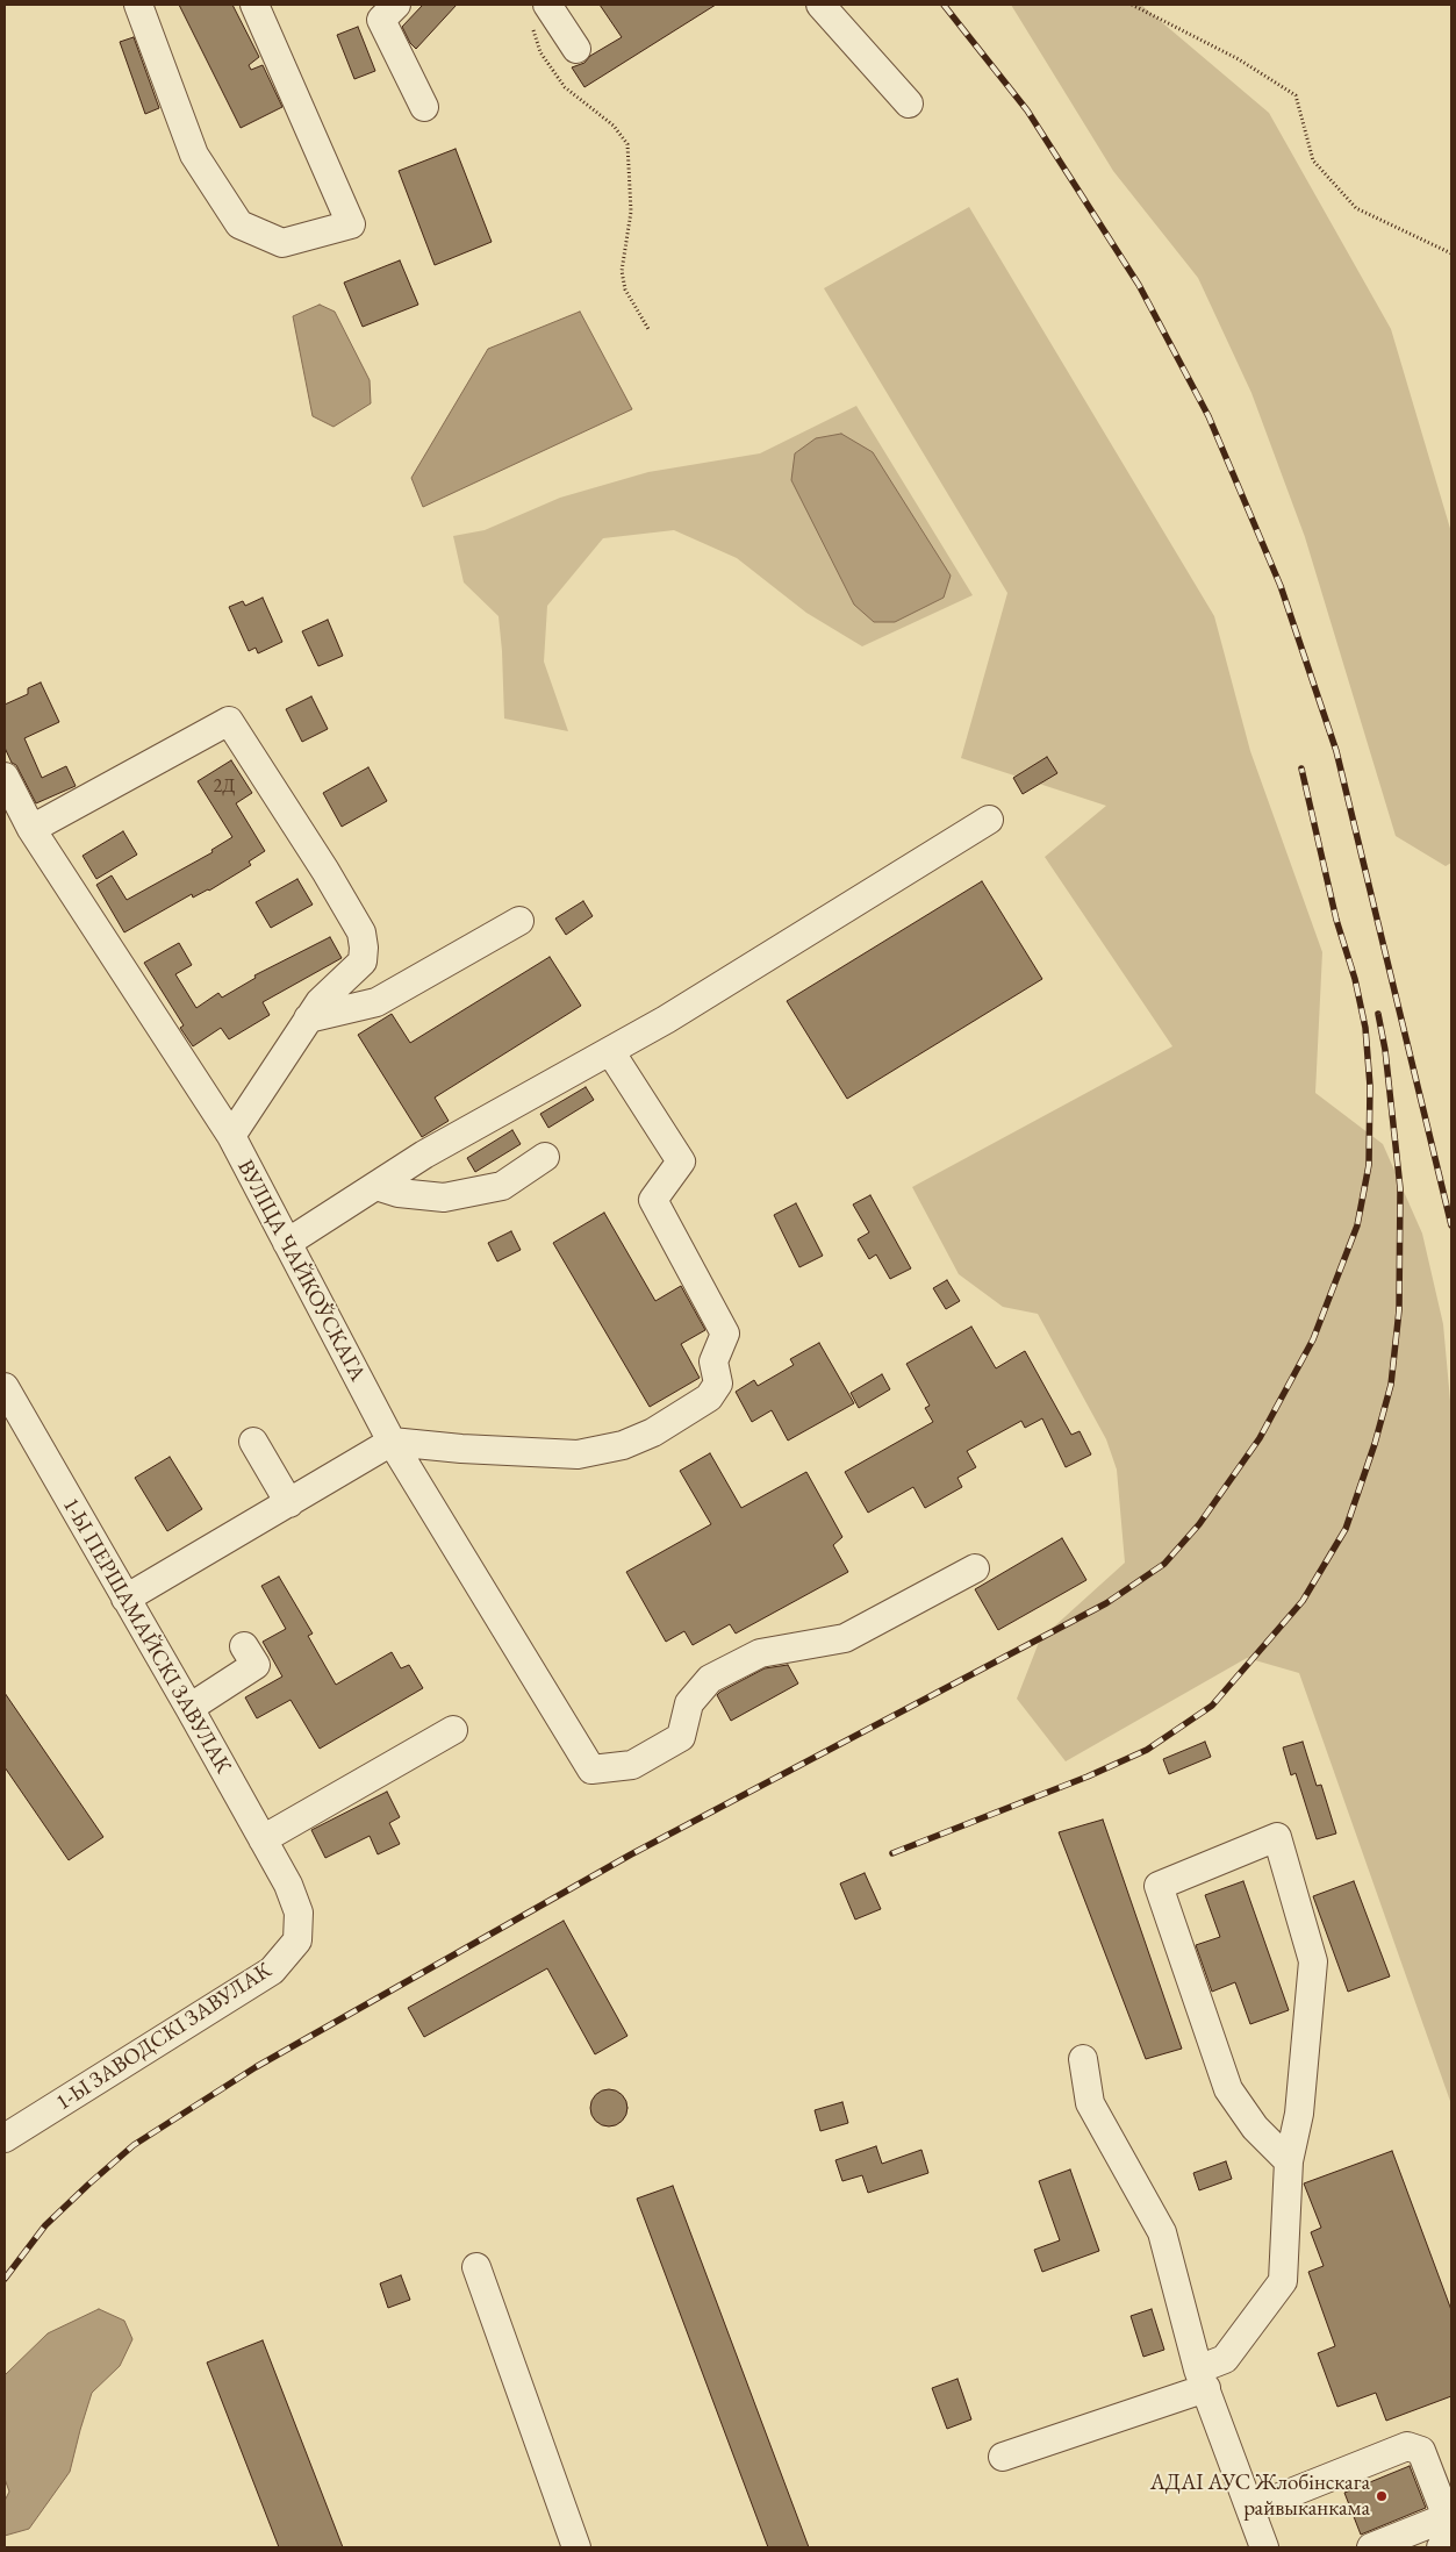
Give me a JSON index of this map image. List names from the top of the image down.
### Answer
{
  "streets": {
    "street": ["ВУЛІЦА ЧАЙКОЎСКАГА", "1-Ы ПЕРШАМАЙСКІ ЗАВУЛАК", "1-Ы ЗАВОДСКІ ЗАВУЛАК"]
  },
  "crossings": [
    ["1-Ы ПЕРШАМАЙСКІ ЗАВУЛАК", "1-Ы ЗАВОДСКІ ЗАВУЛАК"]
  ],
  "places": ["АДАІ АУС Жлобінскага райвыканкама"],
  "house_numbers": ["2Д"]
}
